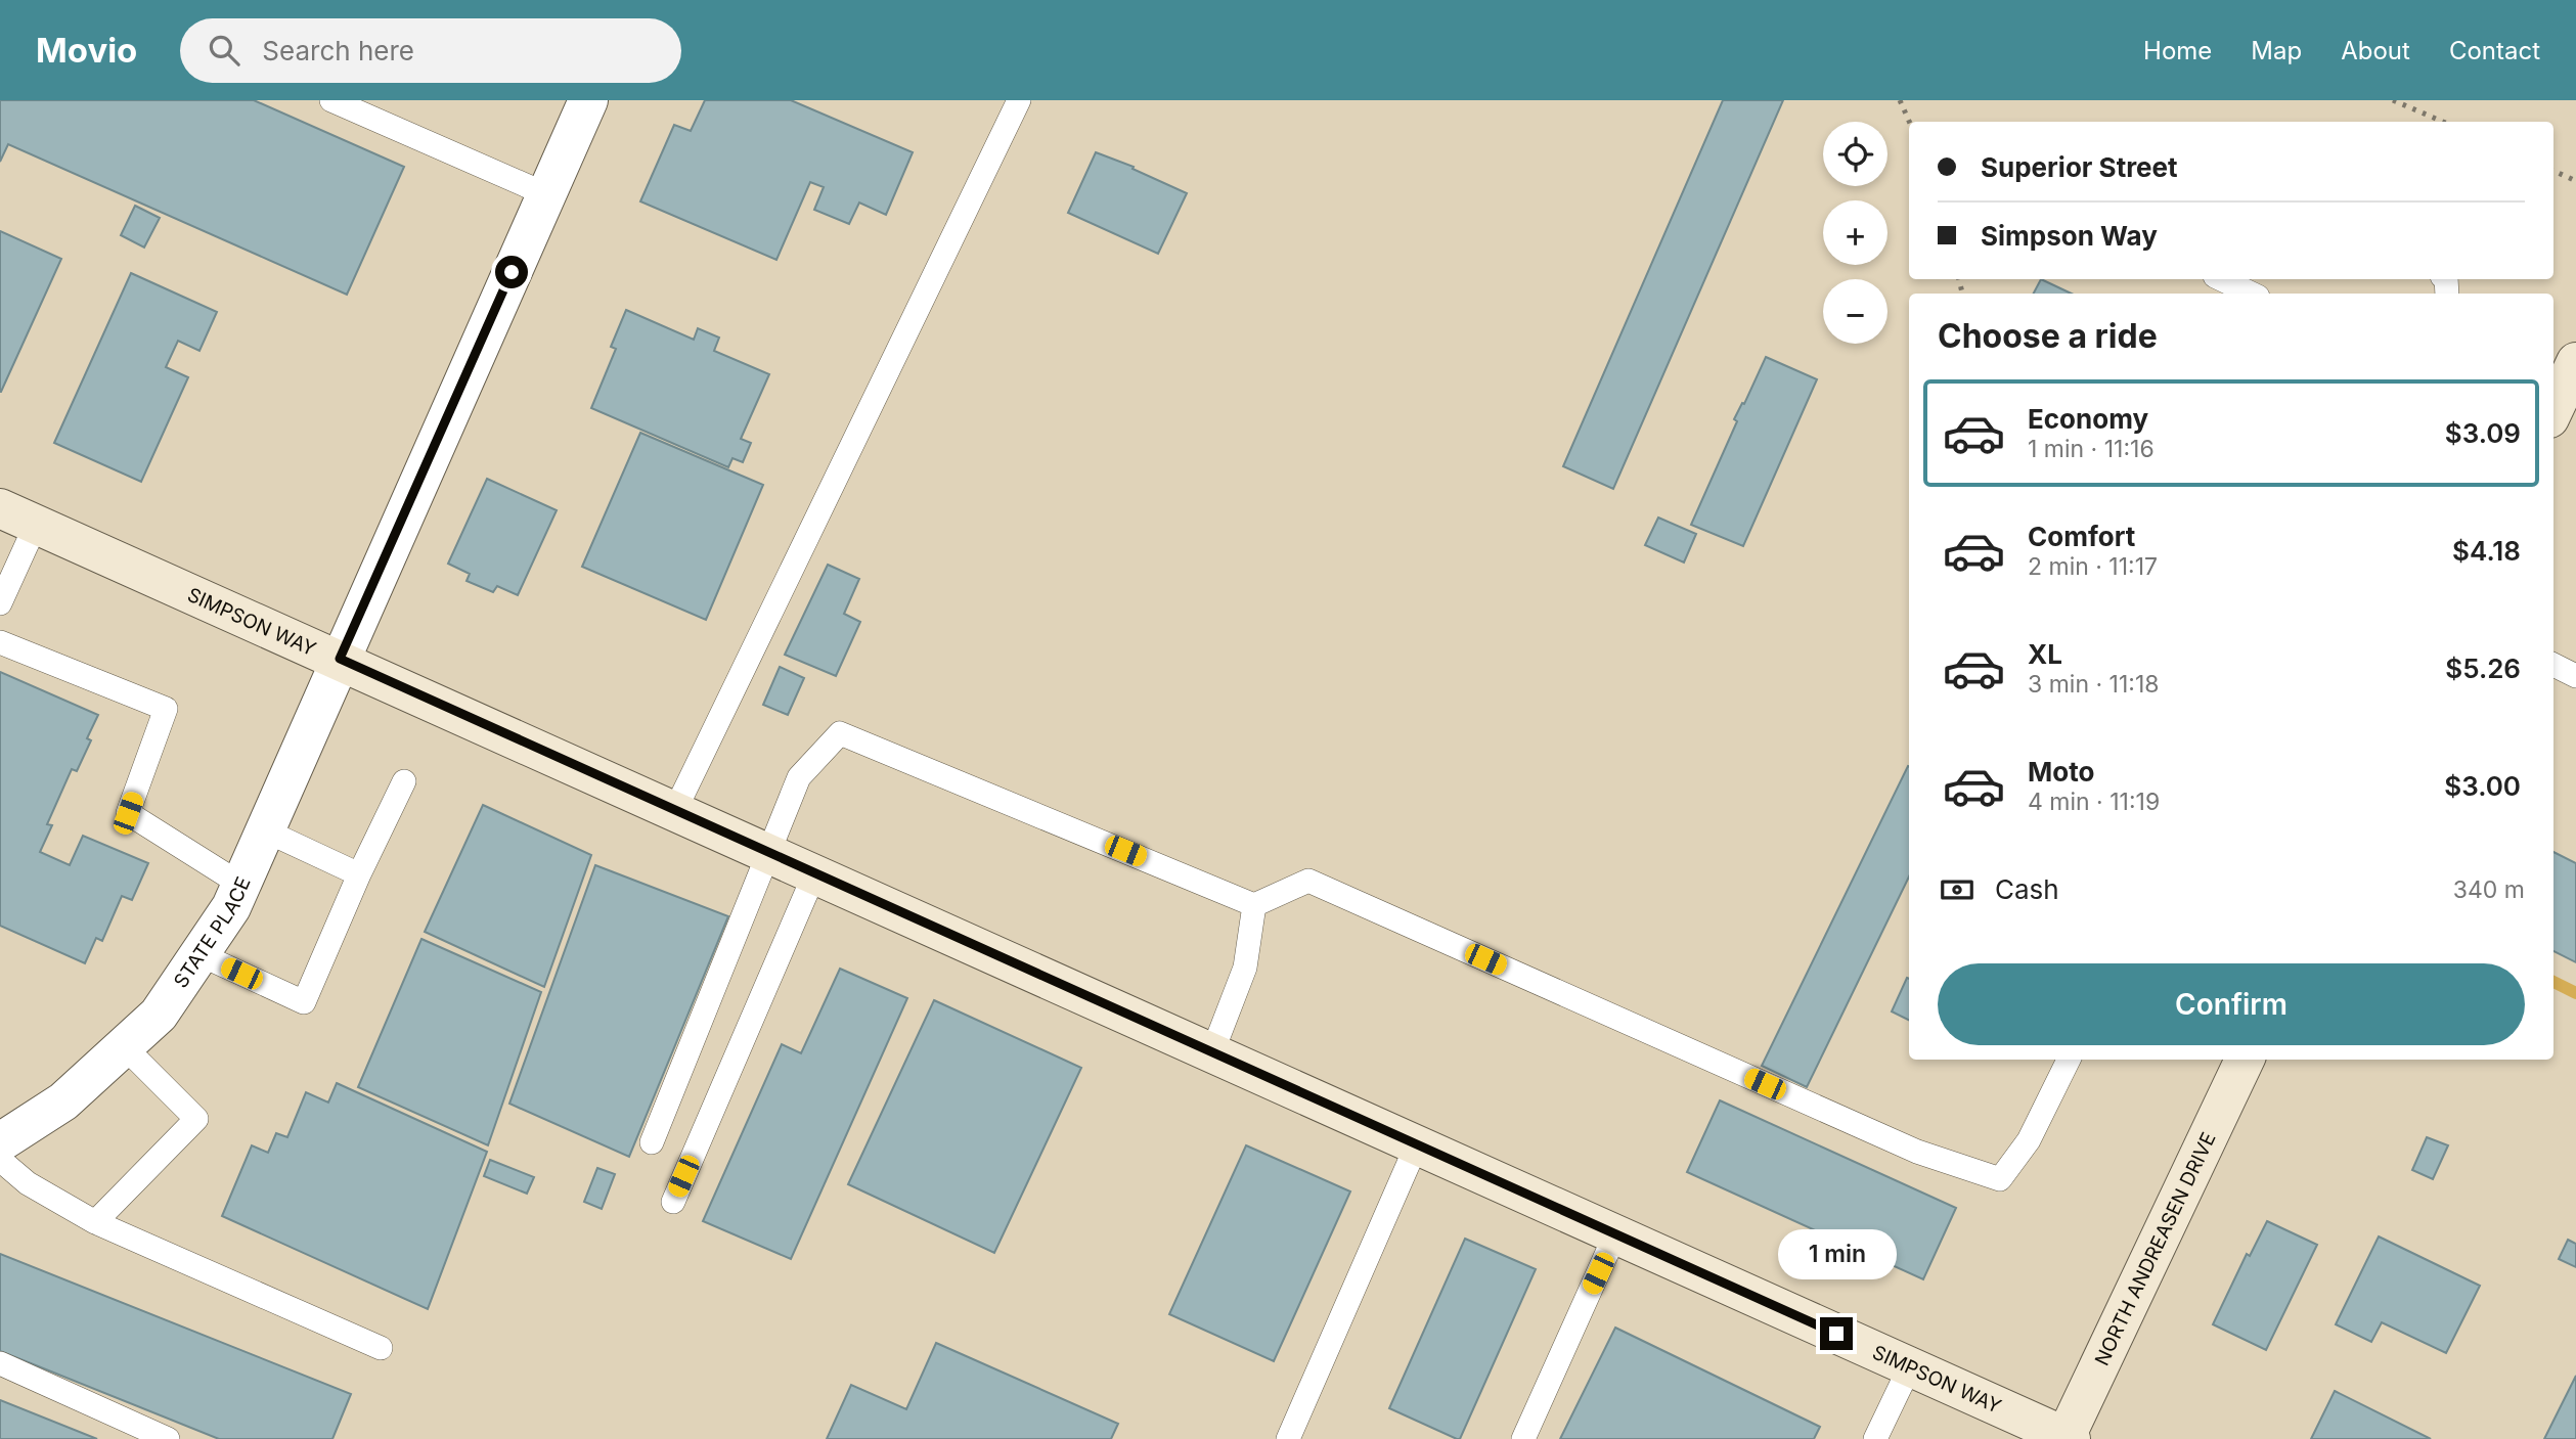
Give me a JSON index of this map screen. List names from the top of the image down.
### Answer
{
  "streets": {
    "street": ["SIMPSON WAY", "STATE PLACE", "NORTH ANDREASEN DRIVE"]
  },
  "crossings": [
    ["SIMPSON WAY", "STATE PLACE"],
    ["SIMPSON WAY", "NORTH ANDREASEN DRIVE"]
  ],
  "page": {
    "header": "Movio",
    "search": "Search here",
    "nav": [
      "Home",
      "Map",
      "About",
      "Contact"
    ],
    "map_buttons": ["+", "−"],
    "banner": ["Superior Street", "Simpson Way"],
    "heading": "Choose a ride",
    "list": [
      {
        "name": "Economy",
        "note": "1 min · 11:16",
        "value": "$3.09"
      },
      {
        "name": "Comfort",
        "note": "2 min · 11:17",
        "value": "$4.18"
      },
      {
        "name": "XL",
        "note": "3 min · 11:18",
        "value": "$5.26"
      },
      {
        "name": "Moto",
        "note": "4 min · 11:19",
        "value": "$3.00"
      }
    ],
    "pay": ["Cash", "340 m"],
    "buttons": "Confirm",
    "bubble": "1 min"
  }
}
